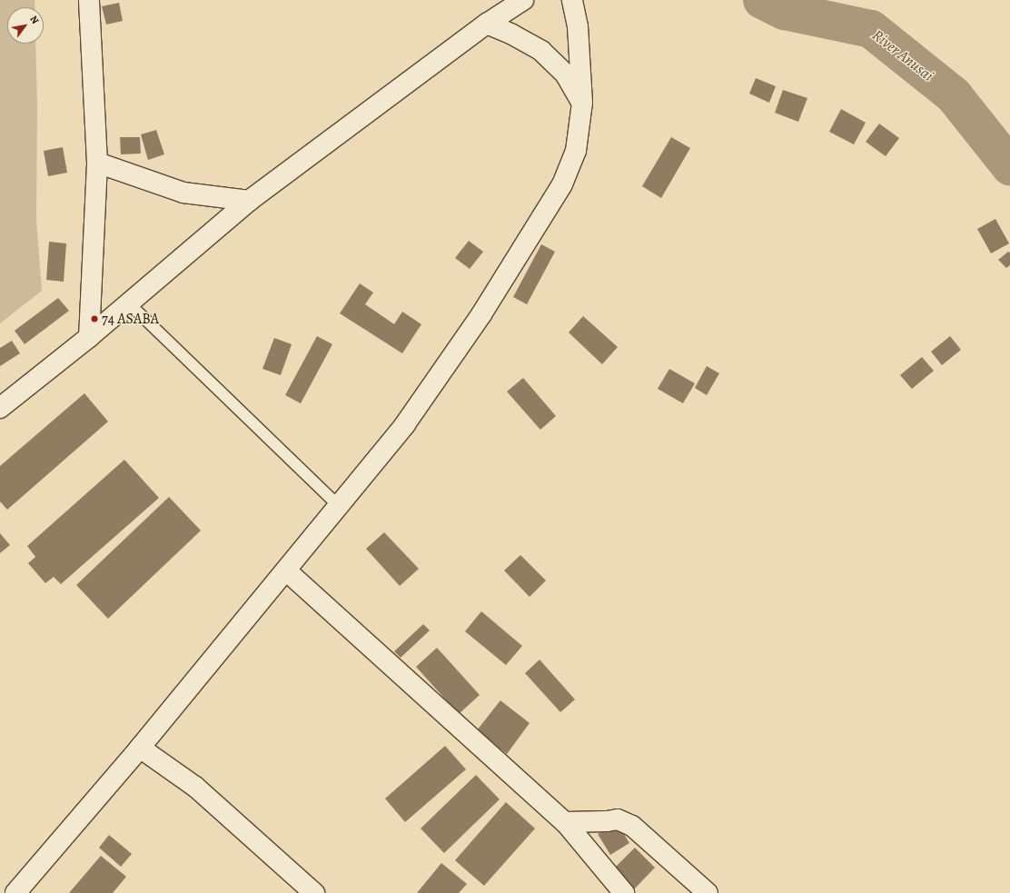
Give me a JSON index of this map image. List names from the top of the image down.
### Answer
{
  "water": ["River Anusai"],
  "places": ["74 ASABA"],
  "north": "top right"
}
